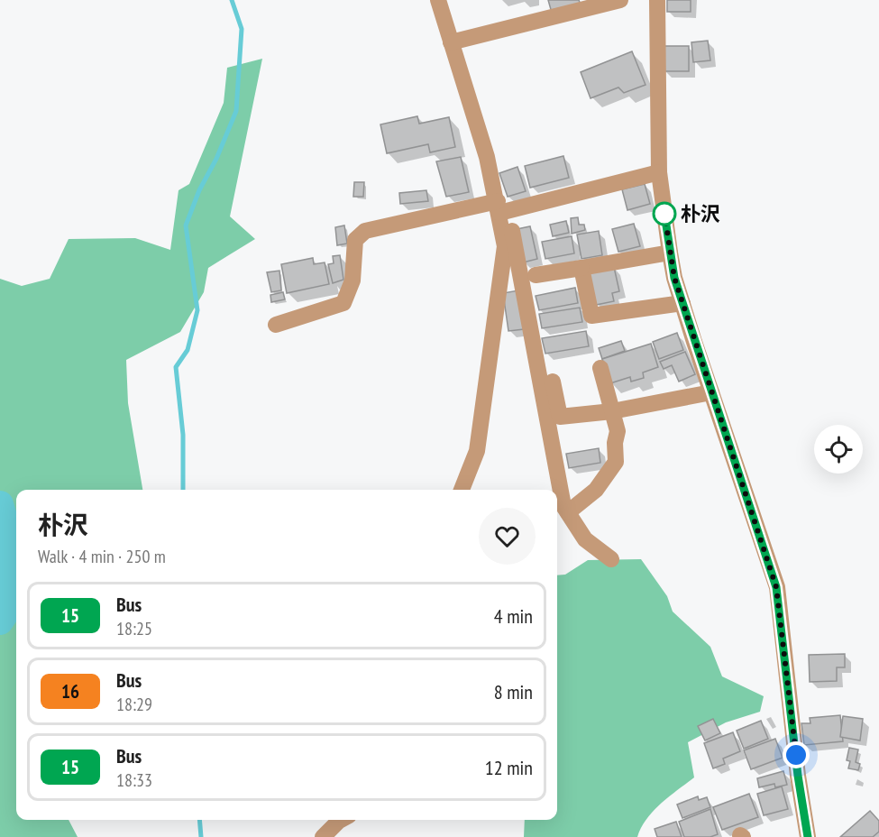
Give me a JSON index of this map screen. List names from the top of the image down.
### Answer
{
  "places": ["朴沢"],
  "lines": ["bus line 15"],
  "page": {
    "heading": ["朴沢", "Walk · 4 min · 250 m"],
    "list": [
      {
        "mark": "15",
        "name": "Bus",
        "note": "18:25",
        "value": "4 min"
      },
      {
        "mark": "16",
        "name": "Bus",
        "note": "18:29",
        "value": "8 min"
      },
      {
        "mark": "15",
        "name": "Bus",
        "note": "18:33",
        "value": "12 min"
      }
    ]
  }
}
